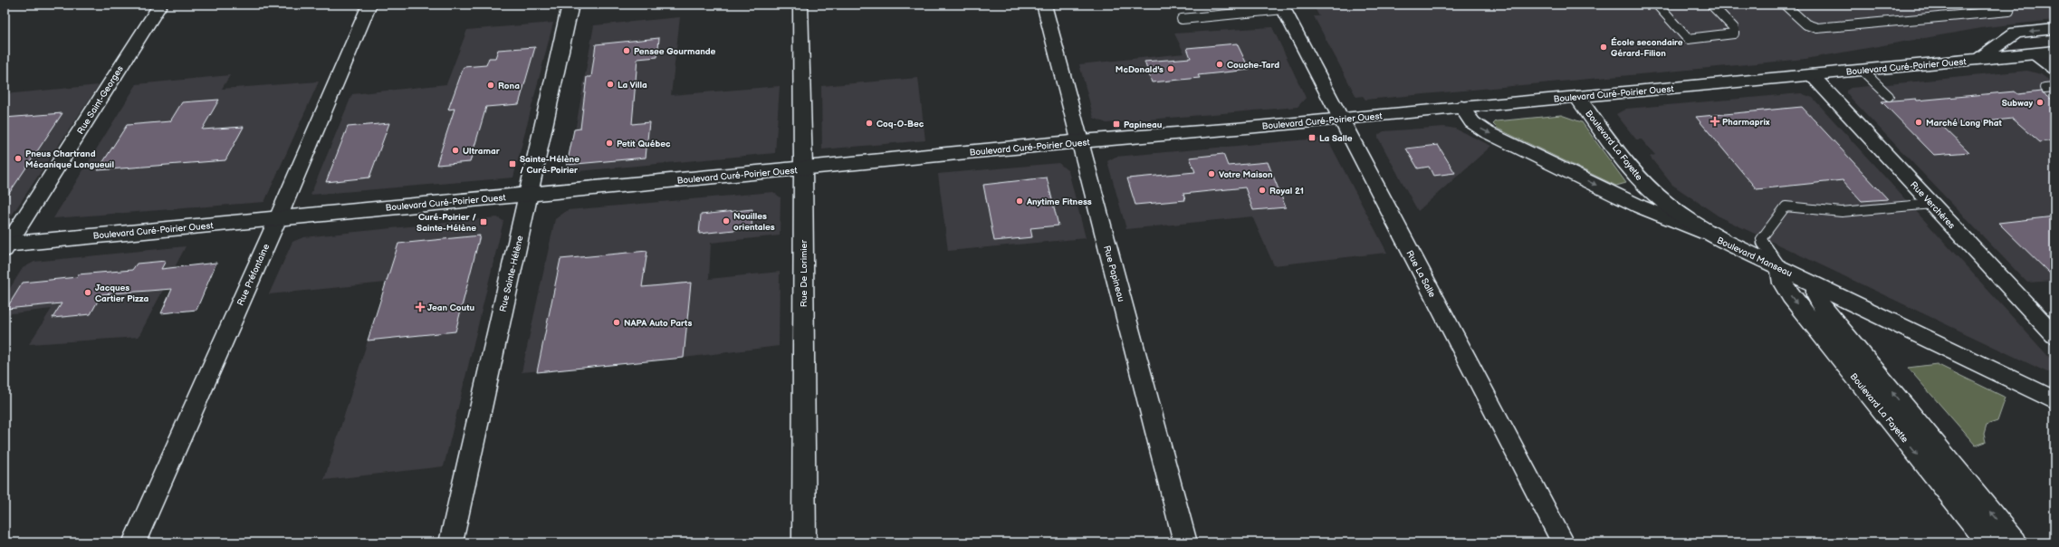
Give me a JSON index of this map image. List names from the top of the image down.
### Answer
{
  "streets": {
    "main road": [
      "Boulevard Curé-Poirier Ouest",
      "Boulevard La Fayette",
      "Boulevard Manseau",
      "Rue Sainte-Hélène"
    ],
    "street": [
      "Rue Saint-Georges",
      "Rue Verchères",
      "Rue De Lorimier",
      "Rue Papineau",
      "Rue La Salle",
      "Rue Préfontaine"
    ]
  },
  "crossings": [
    ["Boulevard Curé-Poirier Ouest", "Rue Saint-Georges"],
    ["Boulevard Curé-Poirier Ouest", "Boulevard La Fayette"],
    ["Boulevard Curé-Poirier Ouest", "Rue Verchères"],
    ["Boulevard Curé-Poirier Ouest", "Boulevard Manseau"],
    ["Boulevard Curé-Poirier Ouest", "Rue Sainte-Hélène"],
    ["Boulevard Curé-Poirier Ouest", "Rue De Lorimier"],
    ["Boulevard Curé-Poirier Ouest", "Rue Papineau"],
    ["Boulevard Curé-Poirier Ouest", "Rue La Salle"],
    ["Boulevard Curé-Poirier Ouest", "Rue Préfontaine"],
    ["Boulevard La Fayette", "Boulevard Manseau"]
  ],
  "one_way": ["Boulevard Manseau"],
  "places": {
    "other": [
      "École secondaire Gérard-Filion",
      "Pensee Gourmande",
      "Couche-Tard",
      "McDonald's",
      "La Villa",
      "Rona",
      "Subway",
      "Marché Long Phat",
      "Coq-O-Bec",
      "Petit Québec",
      "Ultramar",
      "Pneus Chartrand Mécanique Longueuil",
      "Votre Maison",
      "Royal 21",
      "Anytime Fitness",
      "Nouilles orientales",
      "Jacques Cartier Pizza",
      "NAPA Auto Parts"
    ],
    "health": ["Pharmaprix", "Jean Coutu"],
    "transit": [
      "Papineau",
      "La Salle",
      "Sainte-Hélène / Curé-Poirier",
      "Curé-Poirier / Sainte-Hélène"
    ]
  }
}
